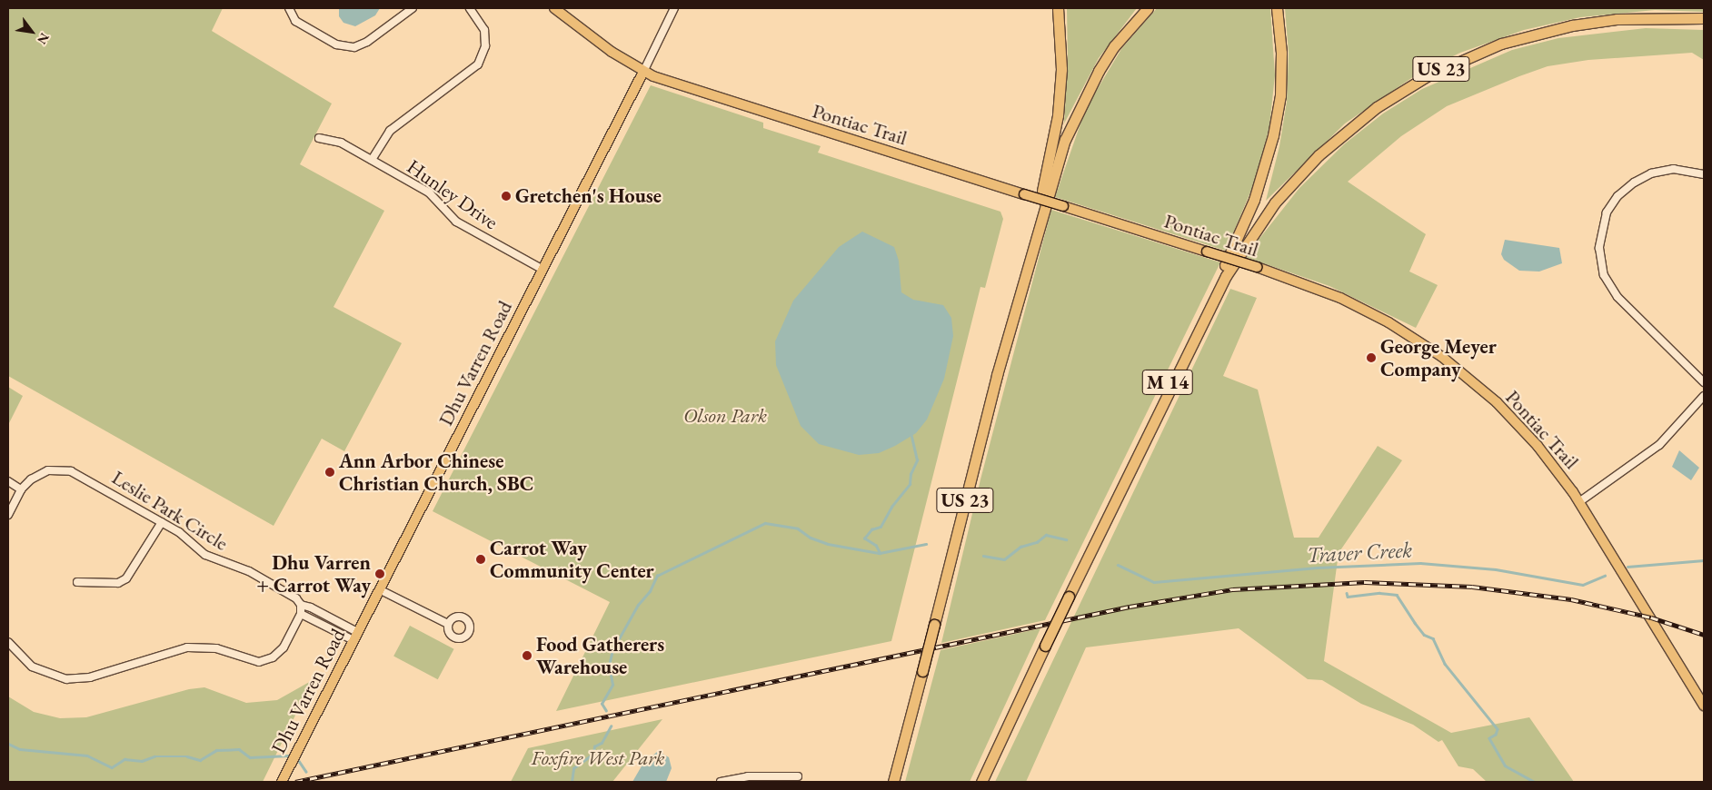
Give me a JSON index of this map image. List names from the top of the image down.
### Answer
{
  "streets": {
    "highway": ["US 23", "M 14"],
    "main road": ["Pontiac Trail", "Dhu Varren Road"],
    "street": ["Hunley Drive", "Leslie Park Circle"]
  },
  "crossings": [
    ["US 23", "M 14"],
    ["Pontiac Trail", "Dhu Varren Road"],
    ["Hunley Drive", "Dhu Varren Road"],
    ["Dhu Varren Road", "Leslie Park Circle"]
  ],
  "water": ["Traver Creek"],
  "parks": ["Olson Park", "Foxfire West Park"],
  "places": [
    "Gretchen's House",
    "George Meyer Company",
    "Ann Arbor Chinese Christian Church, SBC",
    "Carrot Way Community Center",
    "Dhu Varren + Carrot Way",
    "Food Gatherers Warehouse"
  ],
  "north": "bottom right"
}
